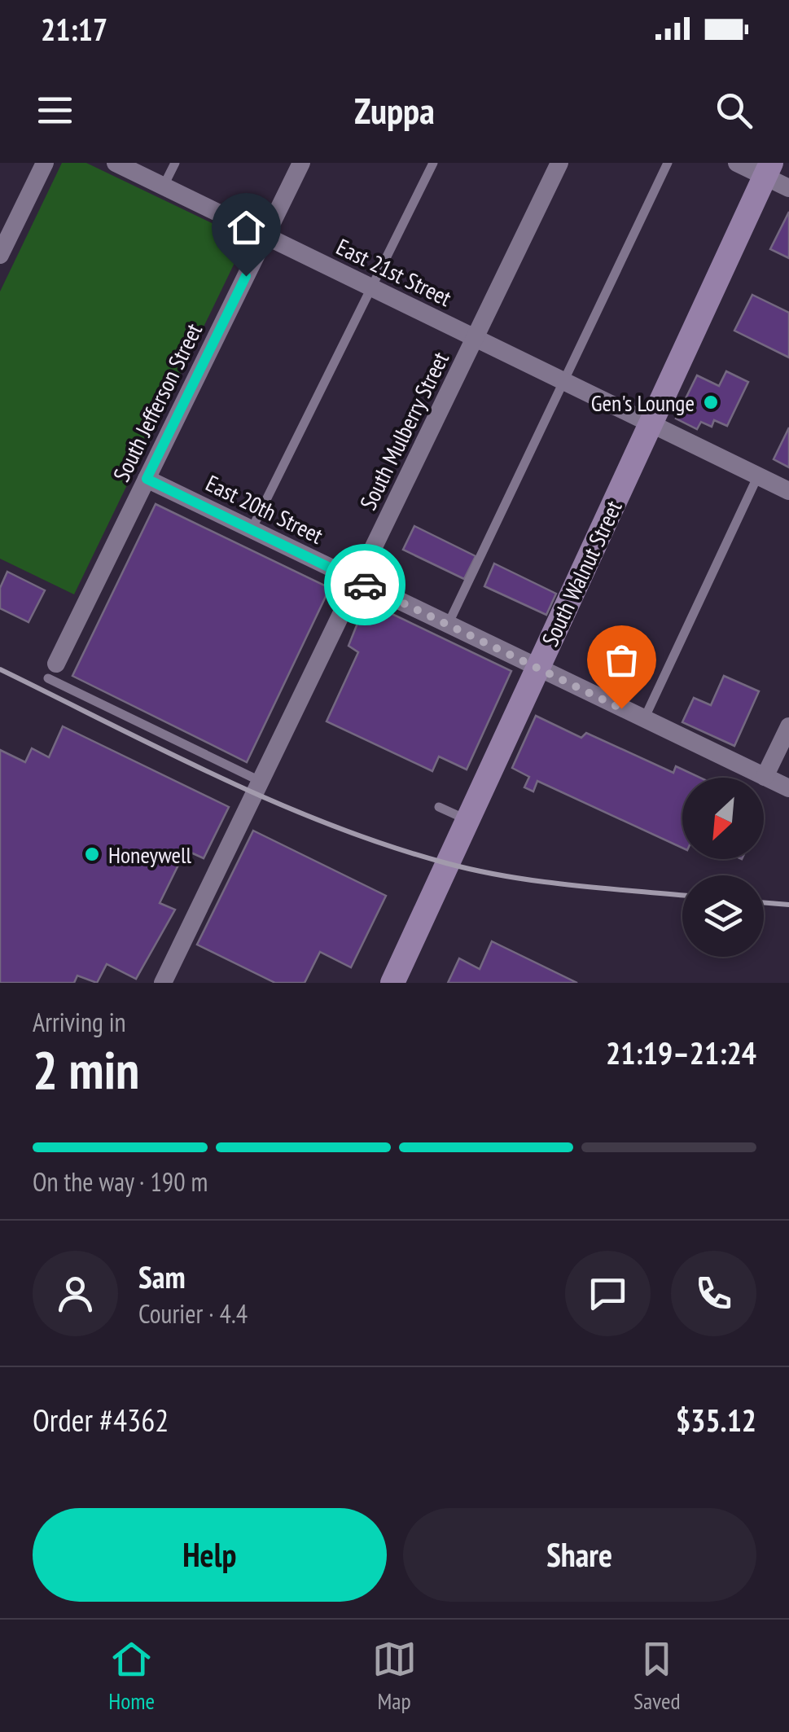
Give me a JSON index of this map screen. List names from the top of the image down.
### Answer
{
  "streets": {
    "main road": ["South Walnut Street"],
    "street": [
      "East 21st Street",
      "South Jefferson Street",
      "South Mulberry Street",
      "East 20th Street"
    ]
  },
  "crossings": [
    ["East 21st Street", "South Jefferson Street"],
    ["East 21st Street", "South Mulberry Street"],
    ["East 21st Street", "South Walnut Street"],
    ["South Jefferson Street", "East 20th Street"],
    ["South Mulberry Street", "East 20th Street"],
    ["East 20th Street", "South Walnut Street"]
  ],
  "places": ["Gen's Lounge", "Honeywell"],
  "north": "bottom left",
  "page": {
    "status": "21:17",
    "header": "Zuppa",
    "heading": ["2 min", "Arriving in", "21:19–21:24"],
    "panel": [
      "Sam",
      "Courier · 4.4",
      "Order #4362",
      "$35.12"
    ],
    "bar": "On the way · 190 m",
    "buttons": ["Help", "Share"],
    "tabs": ["Home", "Map", "Saved"]
  }
}
